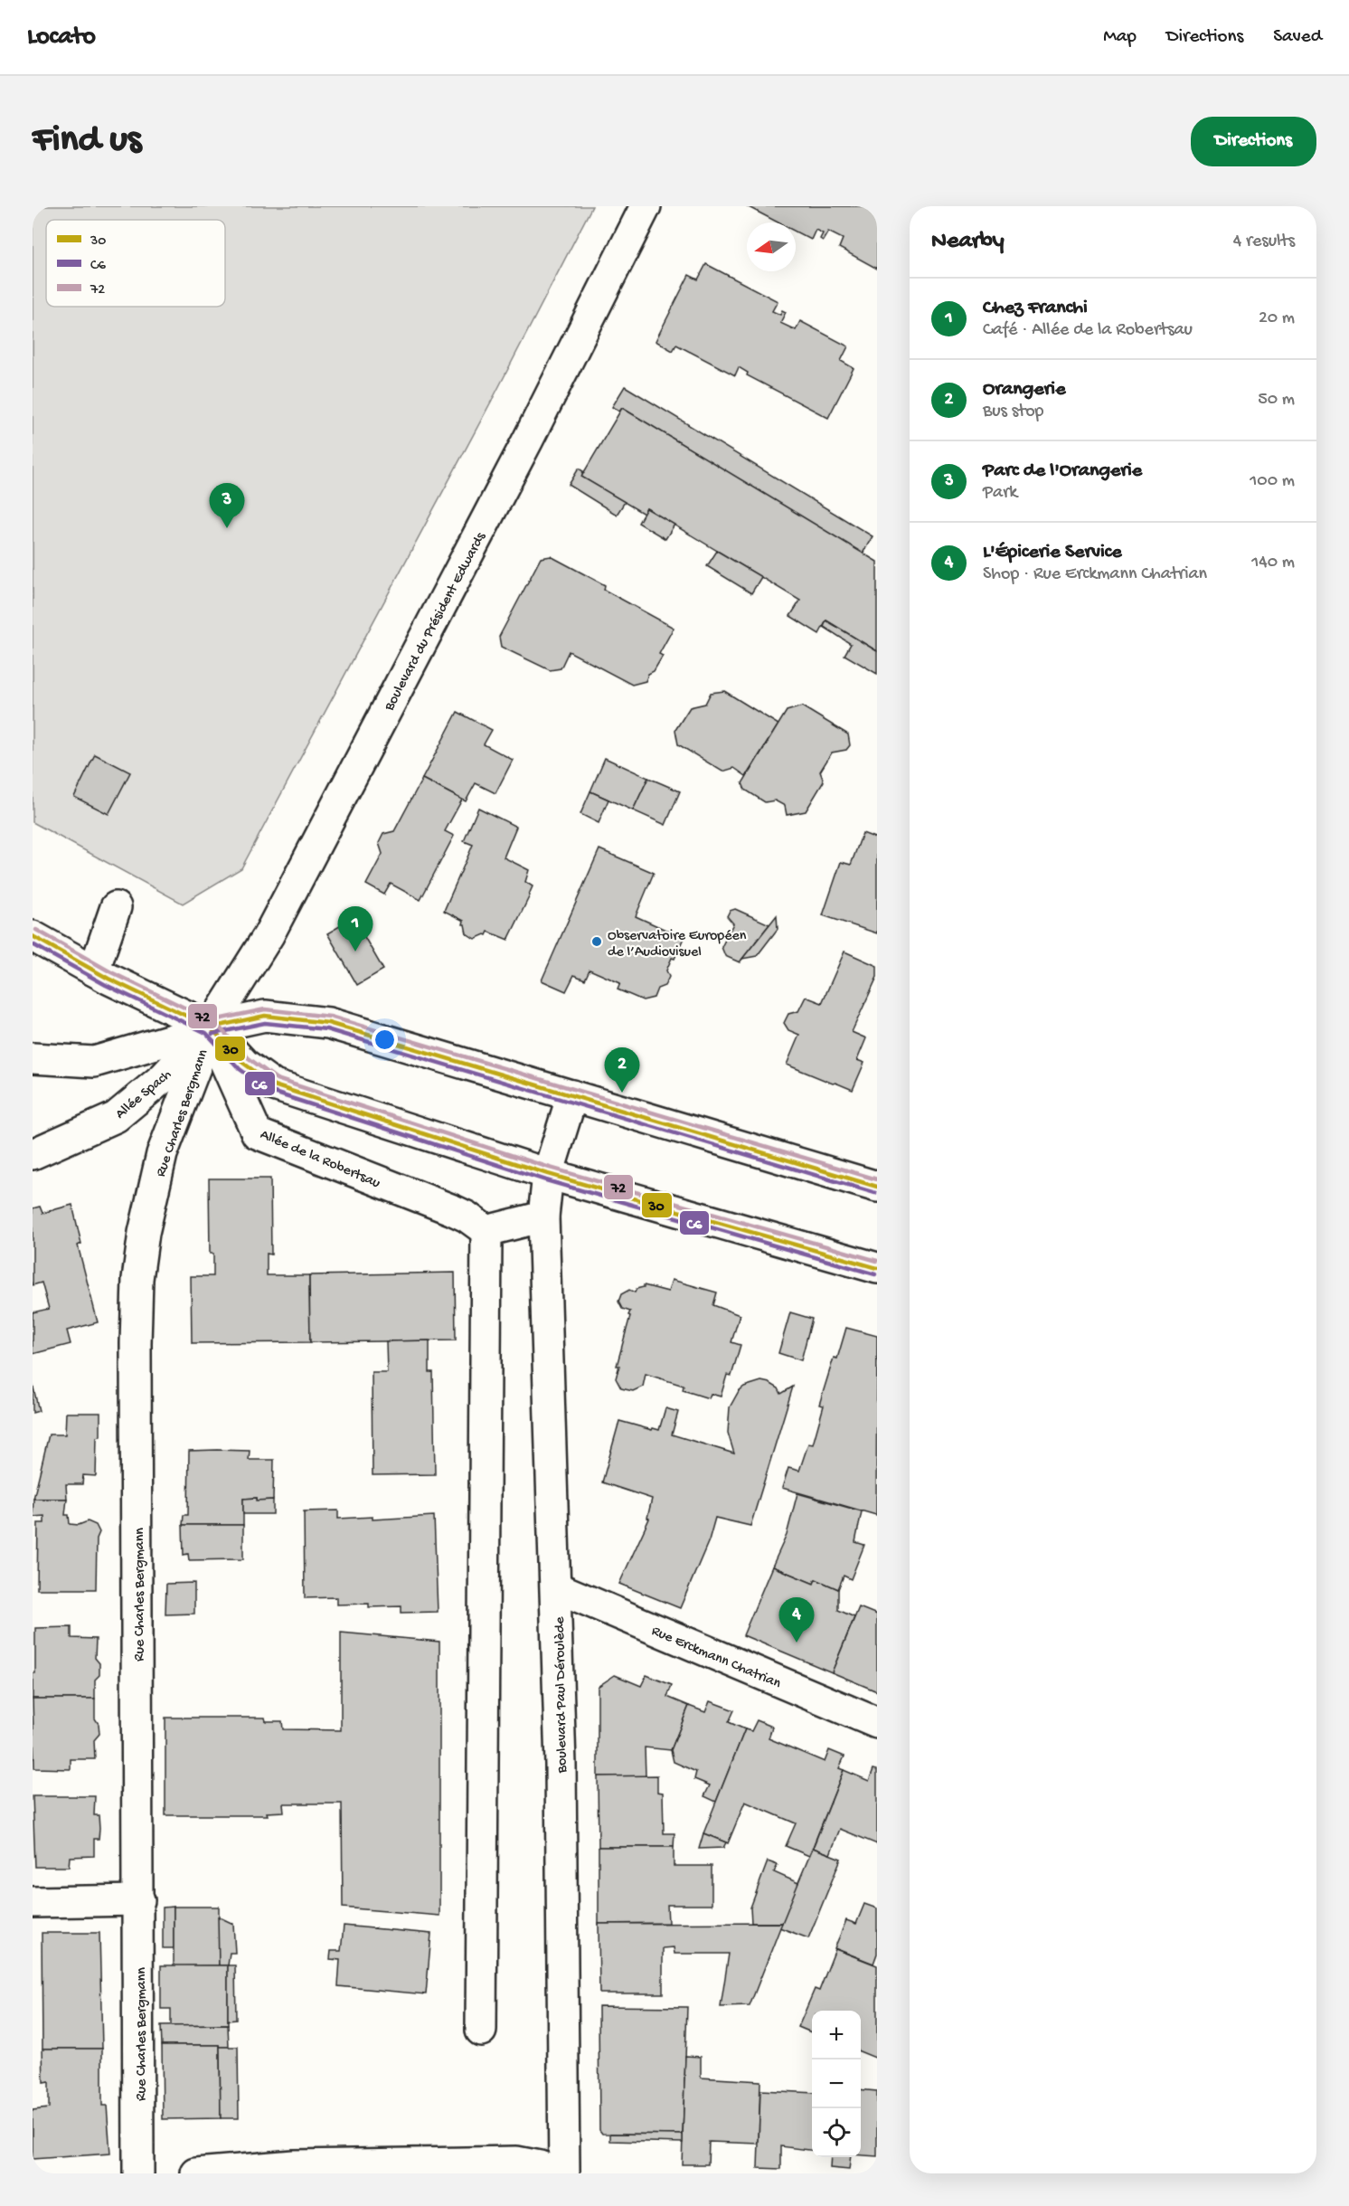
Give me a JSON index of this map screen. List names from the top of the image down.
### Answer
{
  "streets": {
    "street": [
      "Boulevard du Président Edwards",
      "Allée Spach",
      "Rue Charles Bergmann",
      "Allée de la Robertsau",
      "Rue Erckmann Chatrian",
      "Boulevard Paul Déroulède"
    ]
  },
  "crossings": [
    ["Boulevard du Président Edwards", "Allée Spach"],
    ["Boulevard du Président Edwards", "Rue Charles Bergmann"],
    ["Boulevard du Président Edwards", "Allée de la Robertsau"],
    ["Allée Spach", "Rue Charles Bergmann"],
    ["Allée Spach", "Allée de la Robertsau"],
    ["Rue Charles Bergmann", "Allée de la Robertsau"],
    ["Rue Erckmann Chatrian", "Boulevard Paul Déroulède"]
  ],
  "places": ["Observatoire Européen de l’Audiovisuel"],
  "lines": ["transit line 72", "transit line 30", "transit line C6"],
  "legend": ["30", "C6", "72"],
  "north": "left",
  "page": {
    "header": "Locato",
    "nav": ["Map", "Directions", "Saved"],
    "buttons": "Directions",
    "title": "Find us",
    "heading": ["Nearby", "4 results"],
    "list": [
      {
        "mark": "1",
        "name": "Chez Franchi",
        "note": "Café · Allée de la Robertsau",
        "value": "20 m"
      },
      {
        "mark": "2",
        "name": "Orangerie",
        "note": "Bus stop",
        "value": "50 m"
      },
      {
        "mark": "3",
        "name": "Parc de l'Orangerie",
        "note": "Park",
        "value": "100 m"
      },
      {
        "mark": "4",
        "name": "L'Épicerie Service",
        "note": "Shop · Rue Erckmann Chatrian",
        "value": "140 m"
      }
    ],
    "pins": [
      "3",
      "1",
      "2",
      "4"
    ],
    "map_buttons": ["+", "−"]
  }
}
